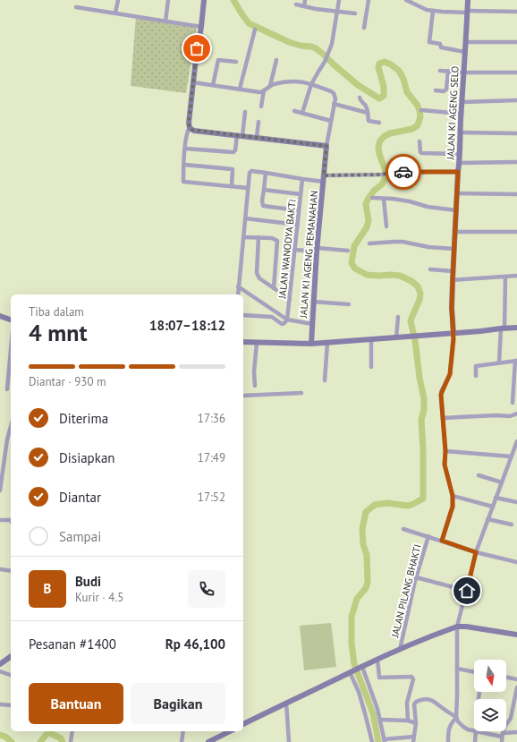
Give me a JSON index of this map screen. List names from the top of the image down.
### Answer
{
  "streets": {
    "street": [
      "JALAN KI AGENG SELO",
      "JALAN WANODYA BAKTI",
      "JALAN KI AGENG PEMANAHAN",
      "JALAN PILANG BHAKTI"
    ]
  },
  "north": "bottom",
  "page": {
    "heading": ["4 mnt", "Tiba dalam", "18:07–18:12"],
    "panel": [
      "Budi",
      "Kurir · 4.5",
      "Pesanan #1400",
      "Rp 46,100"
    ],
    "bar": "Diantar · 930 m",
    "list": [
      ["Diterima", "17:36"],
      ["Disiapkan", "17:49"],
      ["Diantar", "17:52"],
      "Sampai"
    ],
    "round": "B",
    "buttons": ["Bantuan", "Bagikan"]
  }
}
